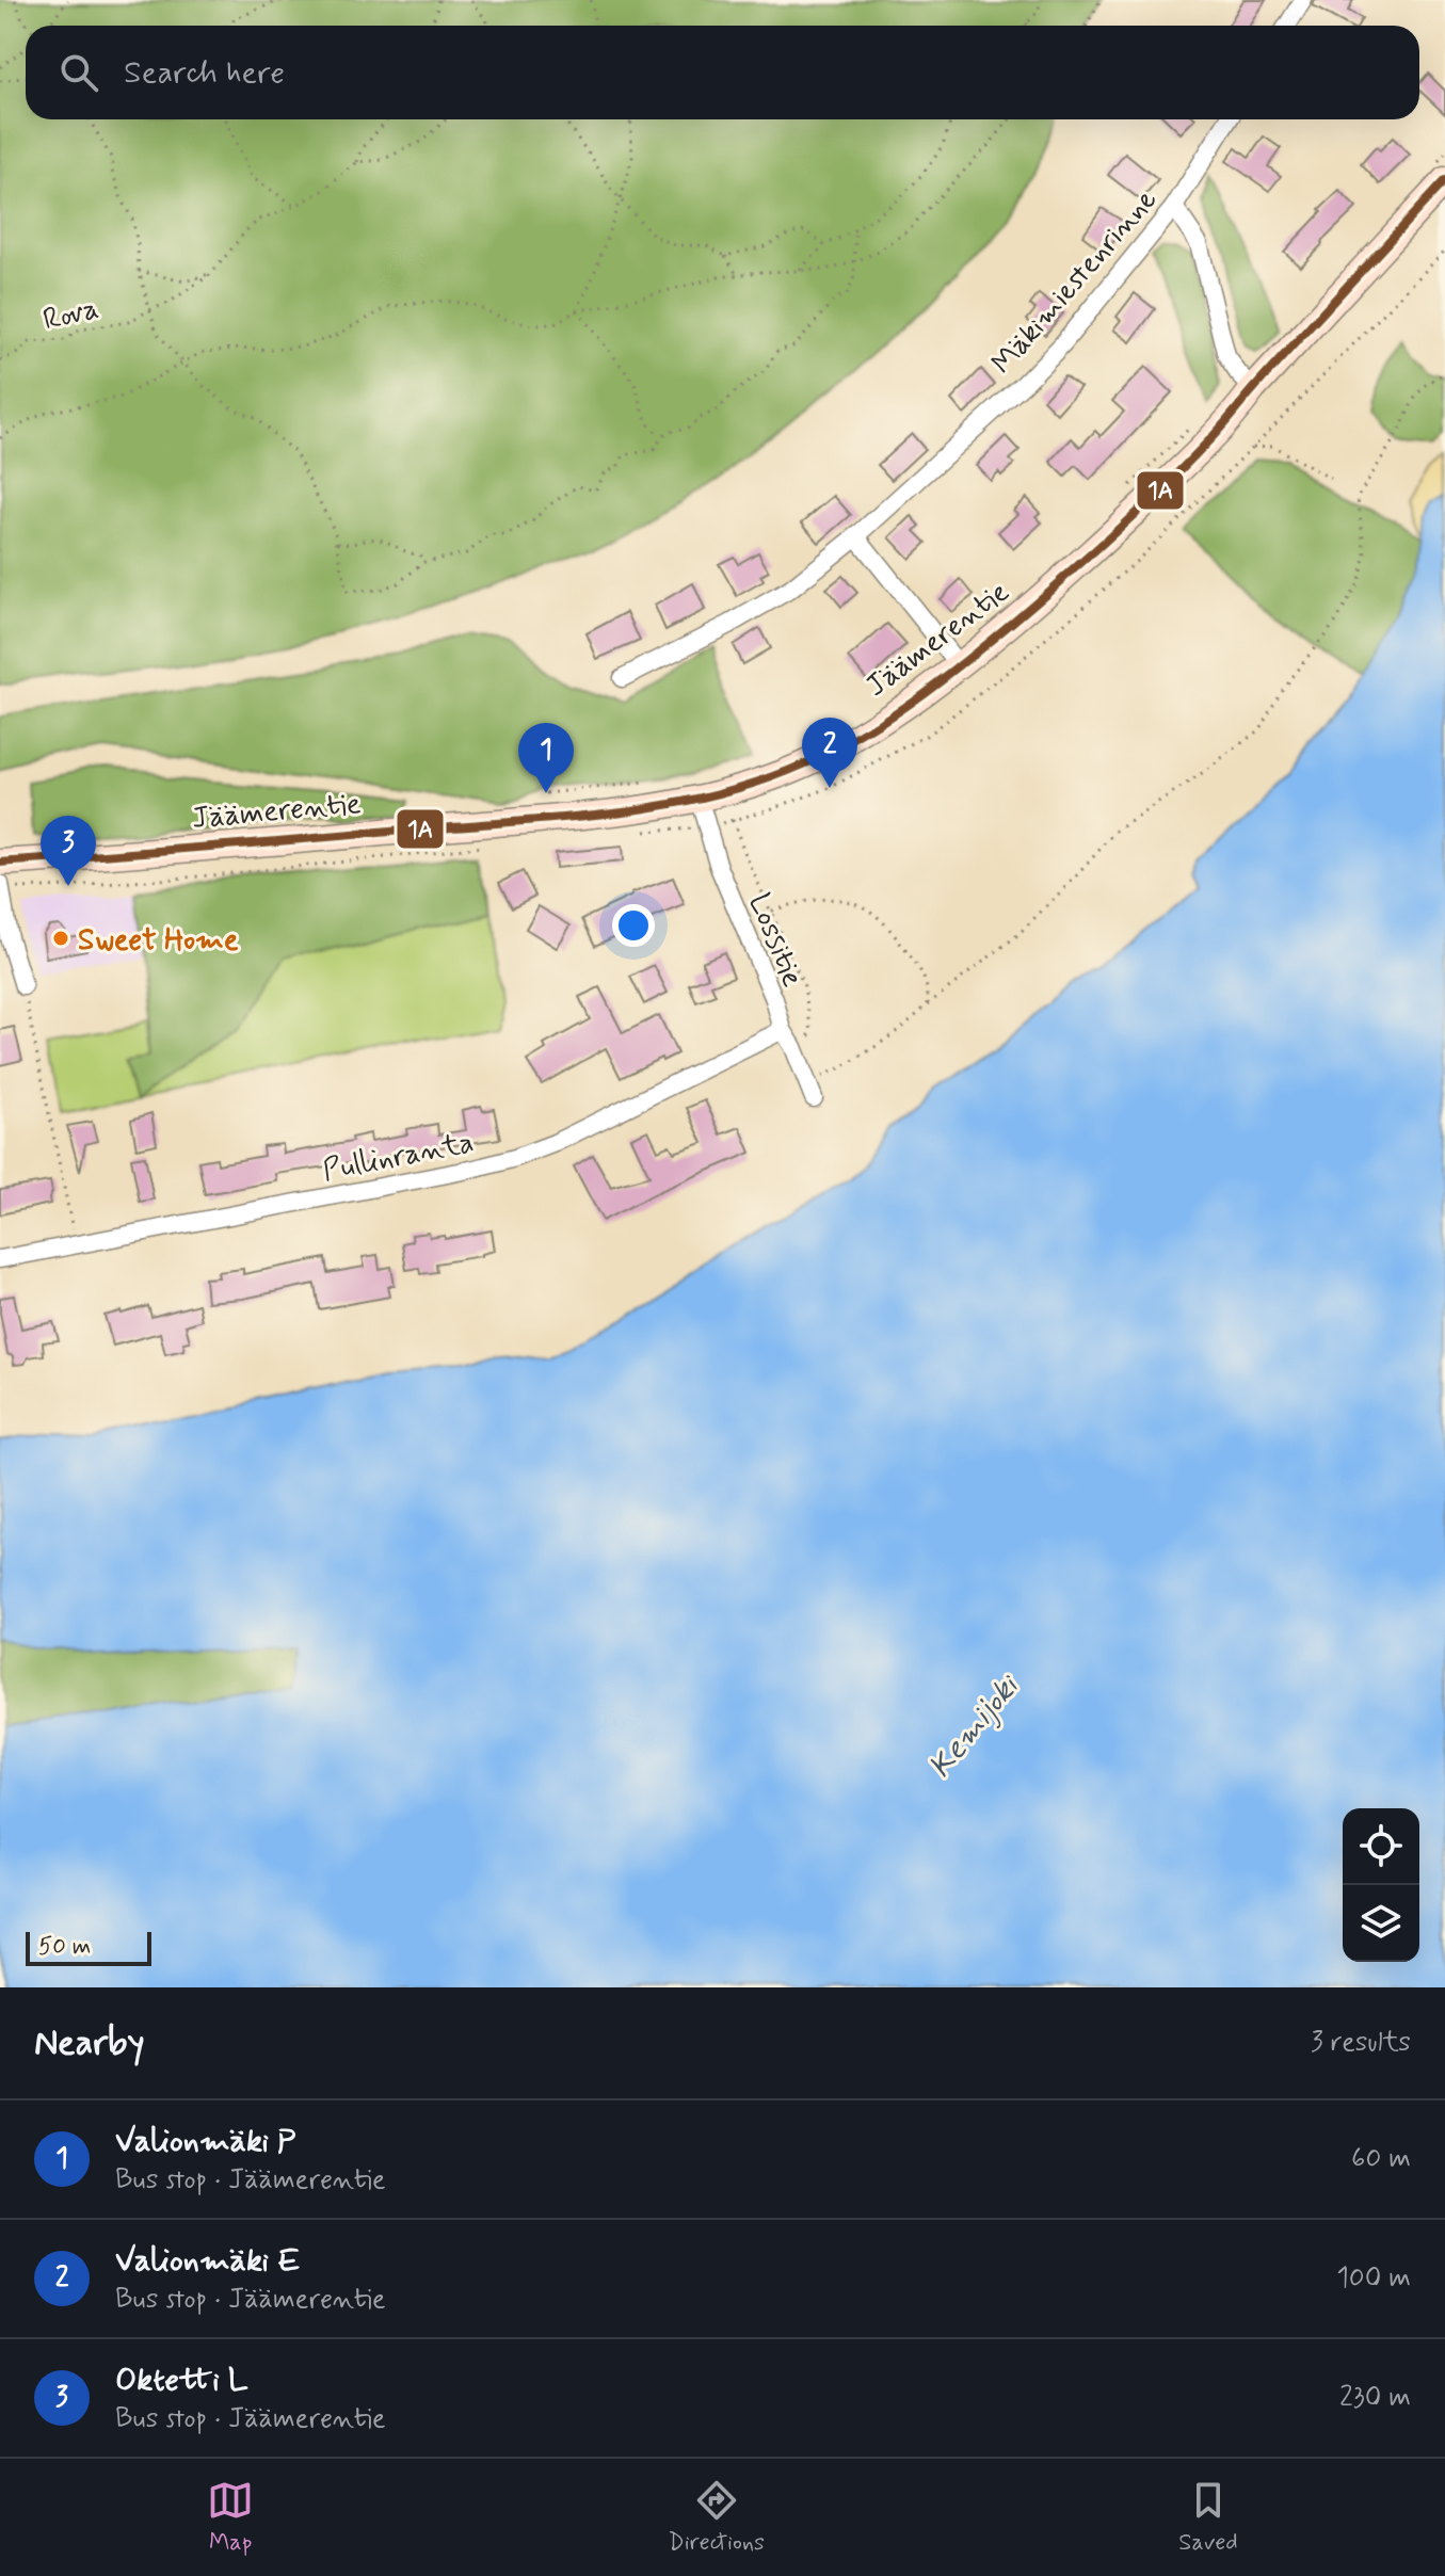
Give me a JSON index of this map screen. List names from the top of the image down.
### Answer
{
  "streets": {
    "main road": ["Jäämerentie"],
    "street": ["Mäkimiestenrinne", "Lossitie", "Pullinranta"],
    "path": ["Rova"]
  },
  "crossings": [
    ["Jäämerentie", "Lossitie"],
    ["Lossitie", "Pullinranta"]
  ],
  "water": ["Kemijoki"],
  "places": ["Sweet Home"],
  "lines": ["transit line 1A"],
  "scale_bar": "50 m",
  "page": {
    "search": "Search here",
    "pins": ["2", "1", "3"],
    "scale": "50 m",
    "heading": ["Nearby", "3 results"],
    "list": [
      {
        "mark": "1",
        "name": "Valionmäki P",
        "note": "Bus stop · Jäämerentie",
        "value": "60 m"
      },
      {
        "mark": "2",
        "name": "Valionmäki E",
        "note": "Bus stop · Jäämerentie",
        "value": "100 m"
      },
      {
        "mark": "3",
        "name": "Oktetti L",
        "note": "Bus stop · Jäämerentie",
        "value": "230 m"
      }
    ],
    "nav": ["Map", "Directions", "Saved"]
  }
}
